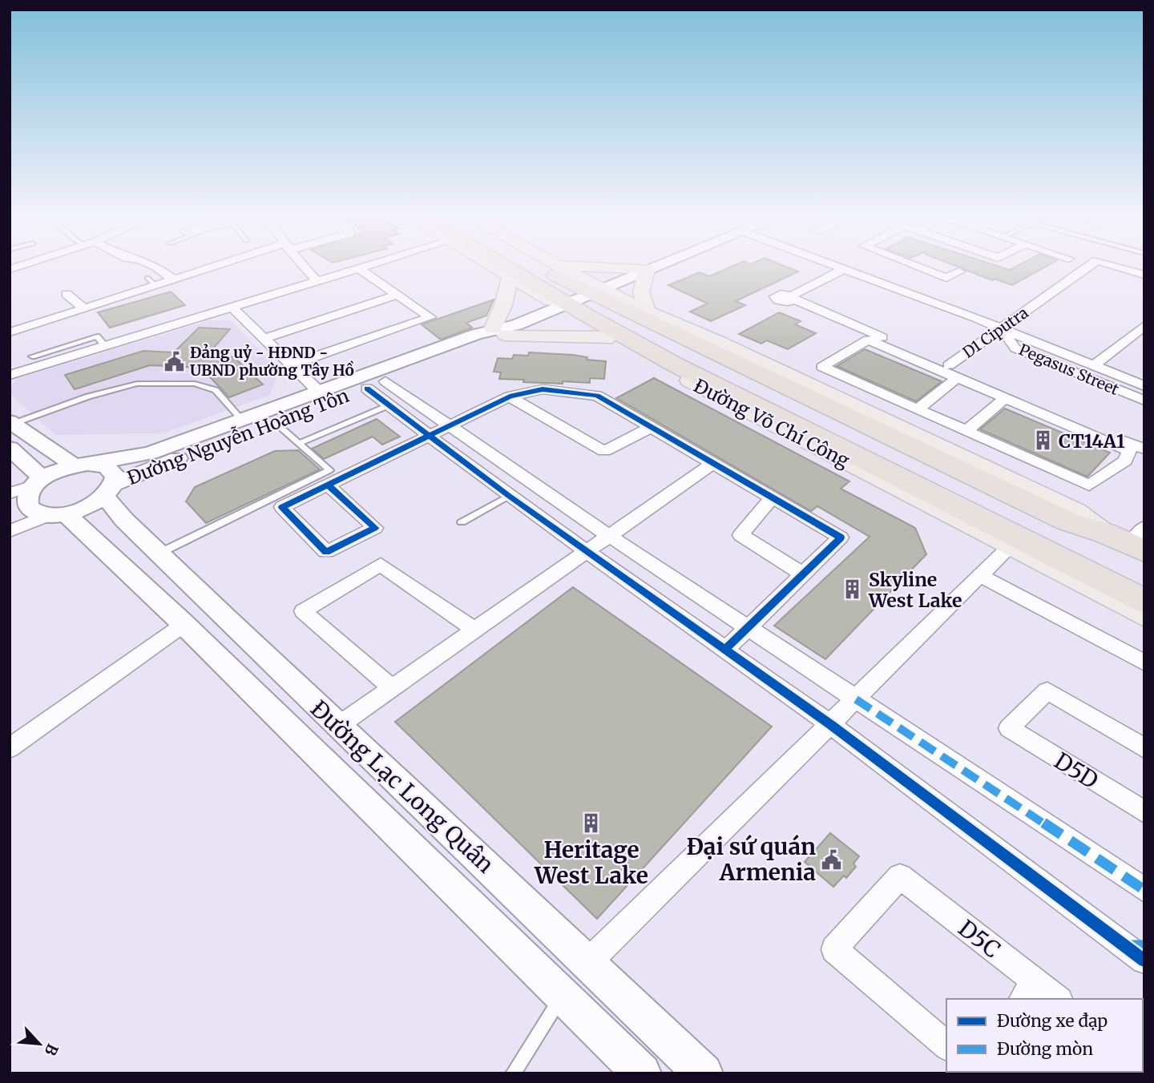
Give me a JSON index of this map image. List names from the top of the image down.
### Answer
{
  "streets": {
    "highway": ["Đường Võ Chí Công"],
    "main road": ["Đường Nguyễn Hoàng Tôn", "Đường Lạc Long Quân"],
    "street": [
      "D1 Ciputra",
      "Pegasus Street",
      "D5D",
      "D5C"
    ]
  },
  "crossings": [
    ["D1 Ciputra", "Pegasus Street"],
    ["Đường Võ Chí Công", "Đường Nguyễn Hoàng Tôn"],
    ["Đường Nguyễn Hoàng Tôn", "Đường Lạc Long Quân"]
  ],
  "places": {
    "public building": ["Đảng uỷ - HĐND - UBND phường Tây Hồ", "Đại sứ quán Armenia"],
    "building": ["CT14A1", "Skyline West Lake", "Heritage West Lake"]
  },
  "legend": ["Đường xe đạp", "Đường mòn"],
  "north": "bottom right"
}
